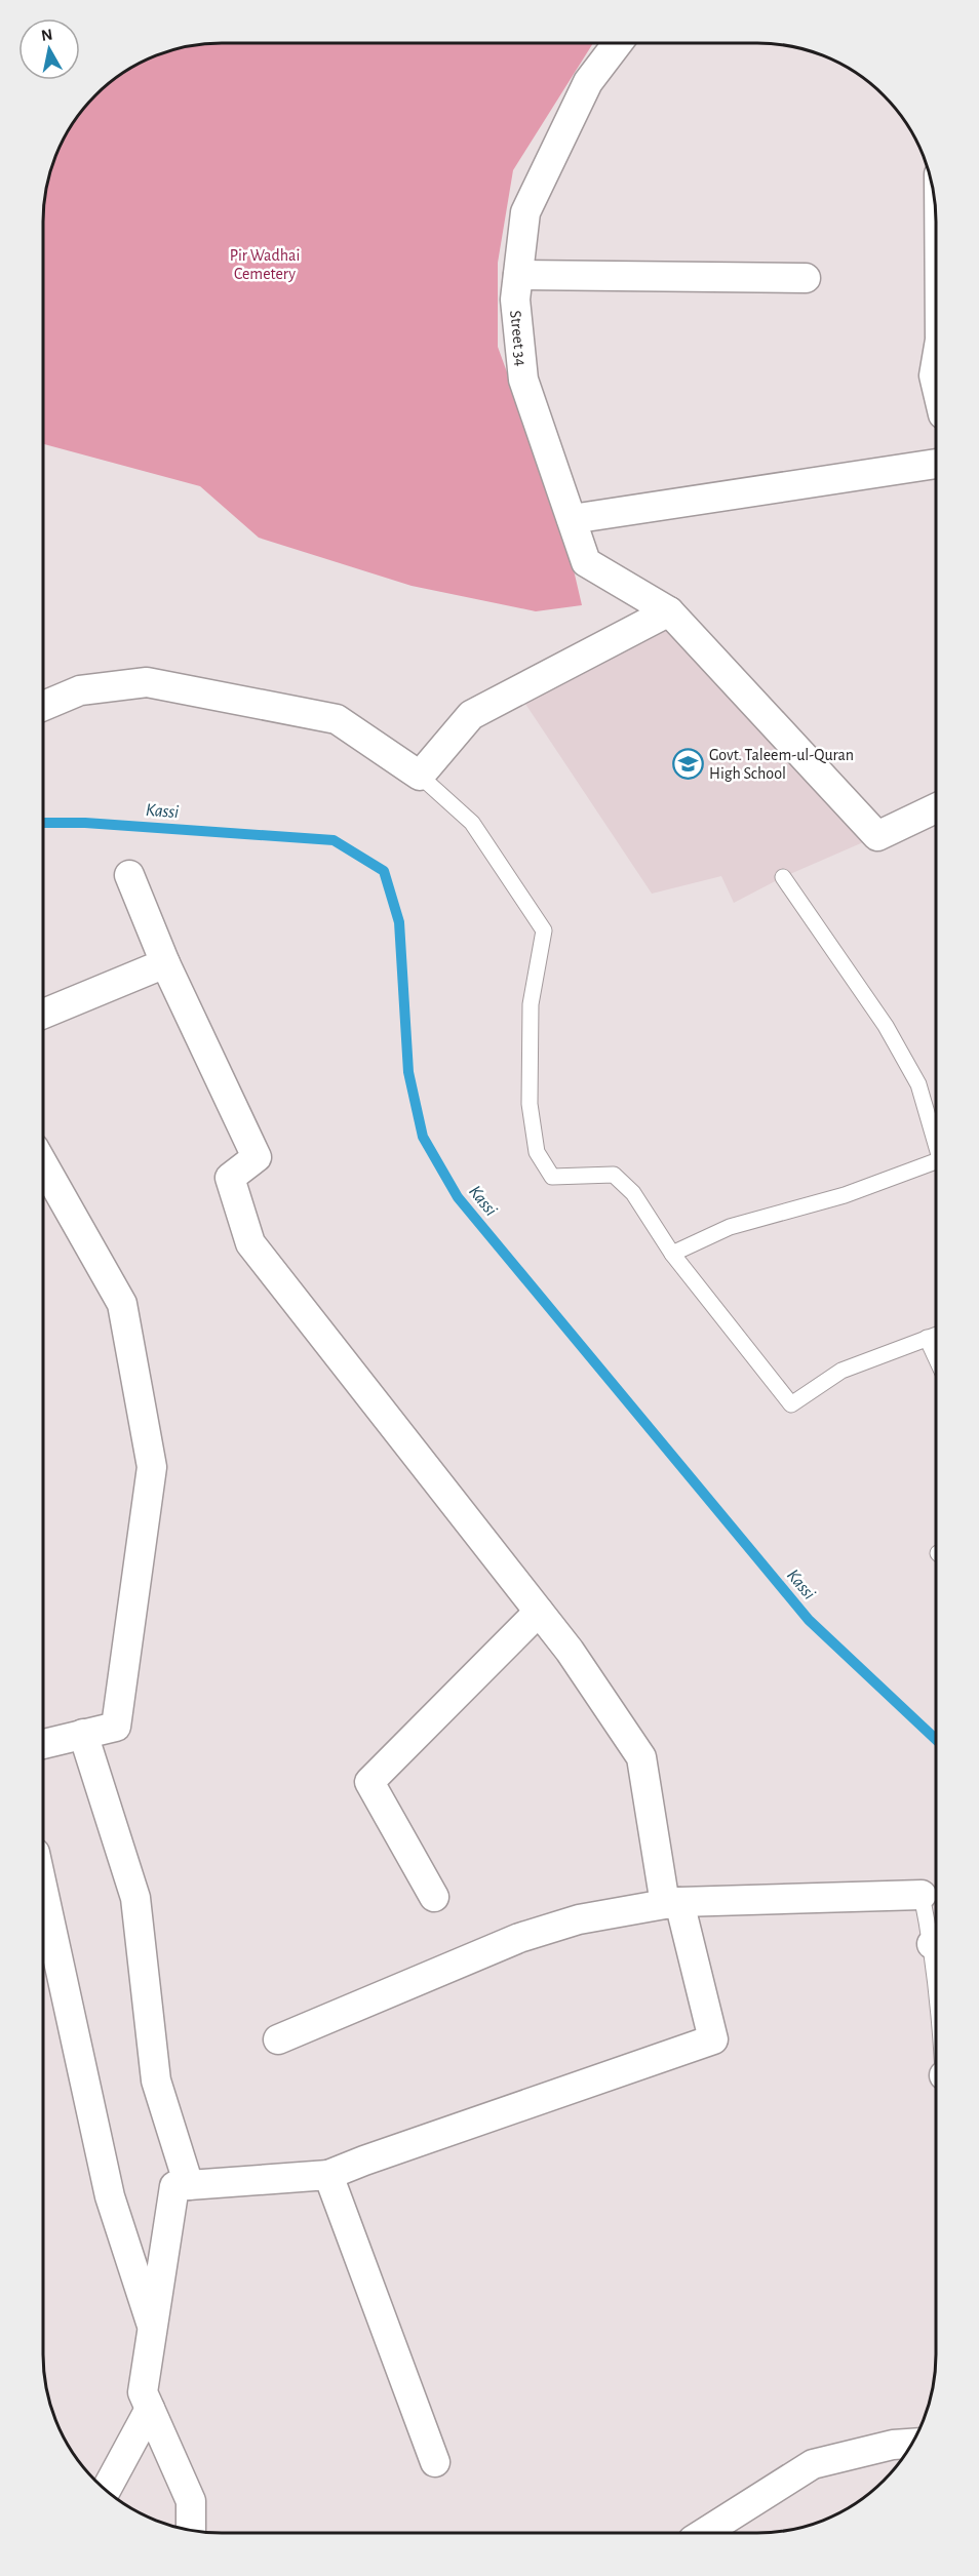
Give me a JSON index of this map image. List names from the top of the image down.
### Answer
{
  "streets": {
    "street": ["Street 34"]
  },
  "water": ["Kassi"],
  "parks": ["Pir Wadhai Cemetery"],
  "places": {
    "school or university": ["Govt. Taleem-ul-Quran High School"]
  },
  "north": "top"
}
